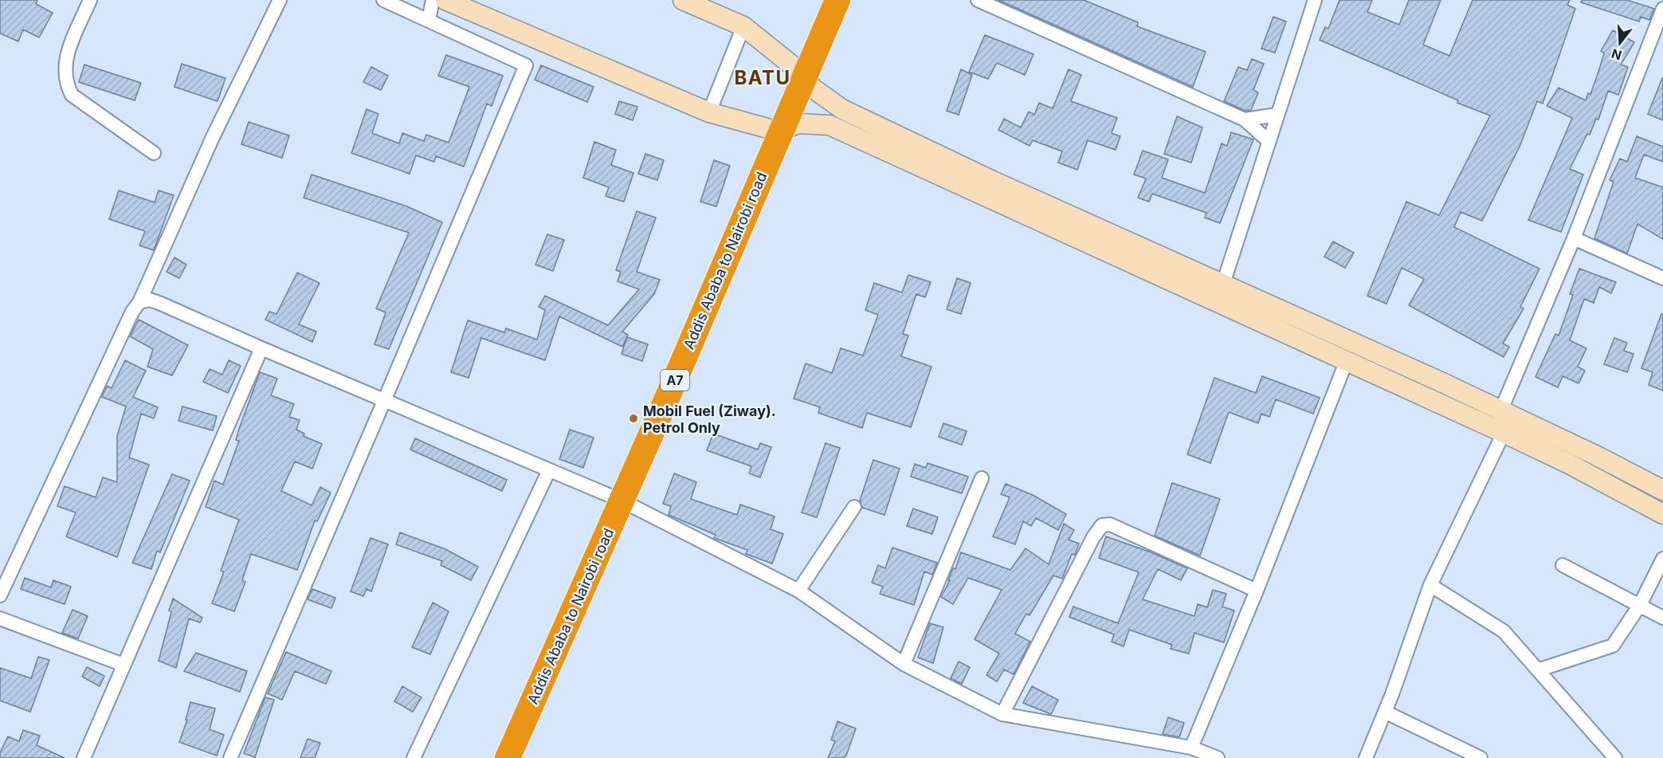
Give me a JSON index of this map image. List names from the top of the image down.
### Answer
{
  "streets": {
    "highway": ["Addis Ababa to Nairobi road", "A7"]
  },
  "districts": ["BATU"],
  "places": ["Mobil Fuel (Ziway). Petrol Only"],
  "north": "bottom"
}
